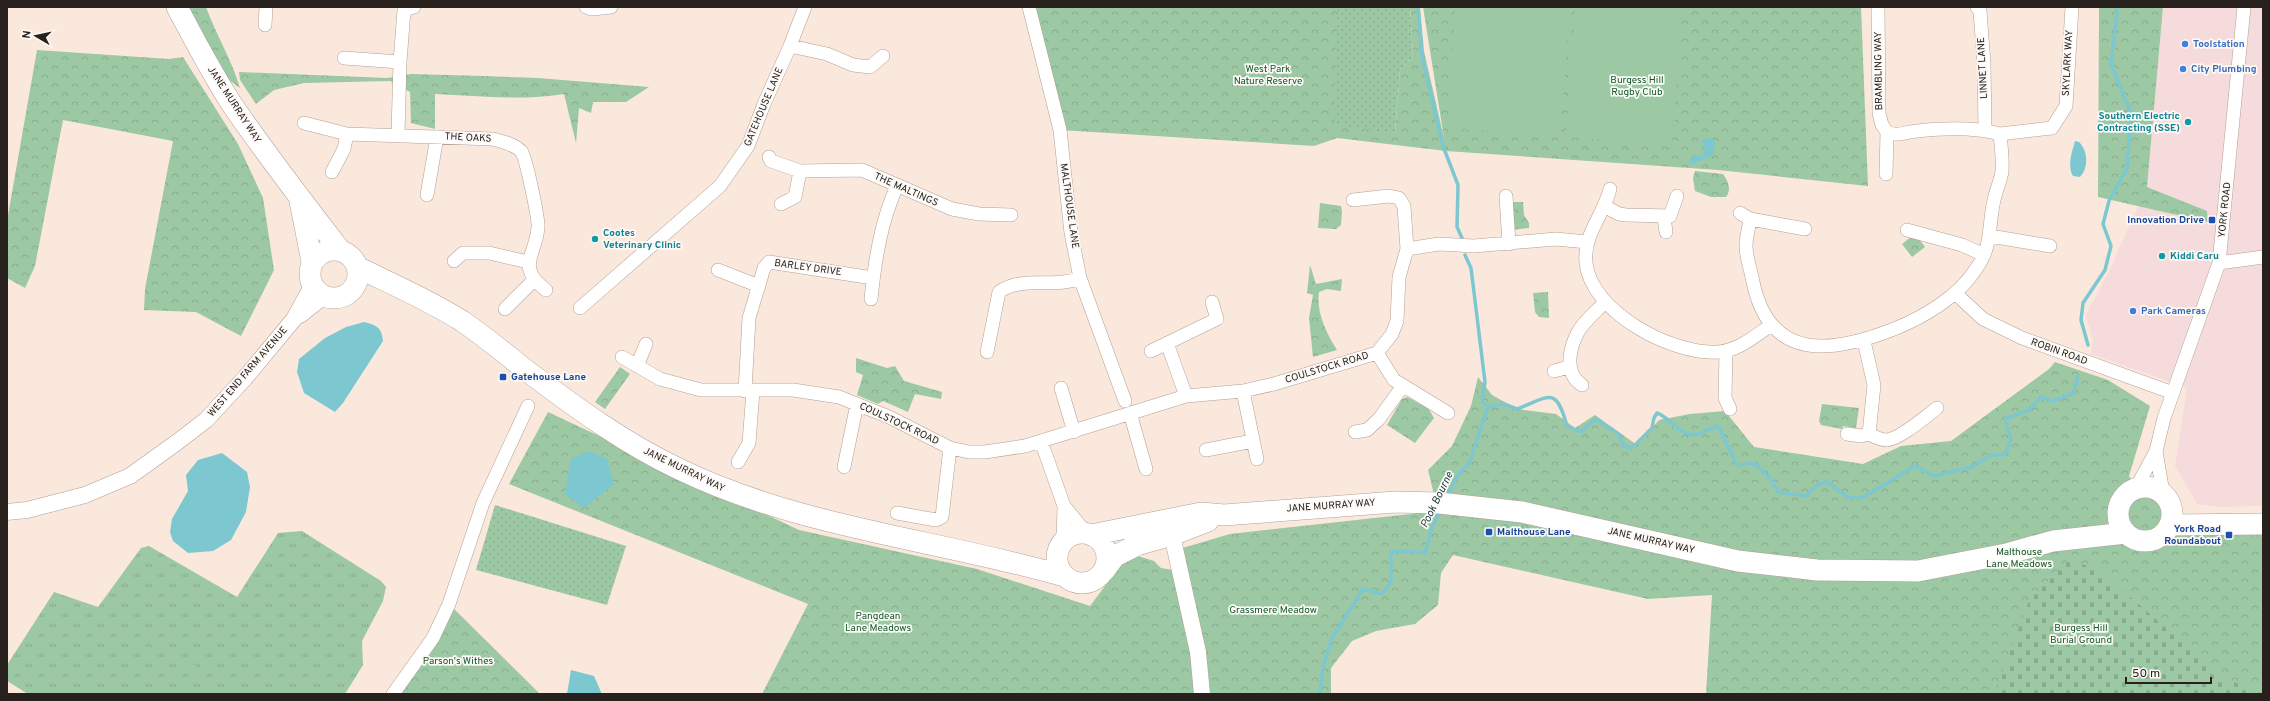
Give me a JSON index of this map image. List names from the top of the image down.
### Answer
{
  "streets": {
    "main road": ["JANE MURRAY WAY"],
    "street": [
      "SKYLARK WAY",
      "LINNET LANE",
      "BRAMBLING WAY",
      "GATEHOUSE LANE",
      "THE OAKS",
      "THE MALTINGS",
      "MALTHOUSE LANE",
      "YORK ROAD",
      "BARLEY DRIVE",
      "ROBIN ROAD",
      "COULSTOCK ROAD",
      "WEST END FARM AVENUE"
    ]
  },
  "crossings": [
    ["JANE MURRAY WAY", "YORK ROAD"],
    ["JANE MURRAY WAY", "WEST END FARM AVENUE"],
    ["YORK ROAD", "ROBIN ROAD"],
    ["BARLEY DRIVE", "COULSTOCK ROAD"]
  ],
  "water": ["Pook Bourne"],
  "parks": [
    "West Park Nature Reserve",
    "Burgess Hill Rugby Club",
    "Malthouse Lane Meadows",
    "Grassmere Meadow",
    "Pangdean Lane Meadows",
    "Burgess Hill Burial Ground",
    "Parson's Withes"
  ],
  "places": {
    "other": [
      "Toolstation",
      "City Plumbing",
      "Southern Electric Contracting (SSE)",
      "Cootes Veterinary Clinic",
      "Kiddi Caru",
      "Park Cameras"
    ],
    "transit": [
      "Innovation Drive",
      "Gatehouse Lane",
      "Malthouse Lane",
      "York Road Roundabout"
    ]
  },
  "scale_bar": "50 m",
  "north": "left"
}
